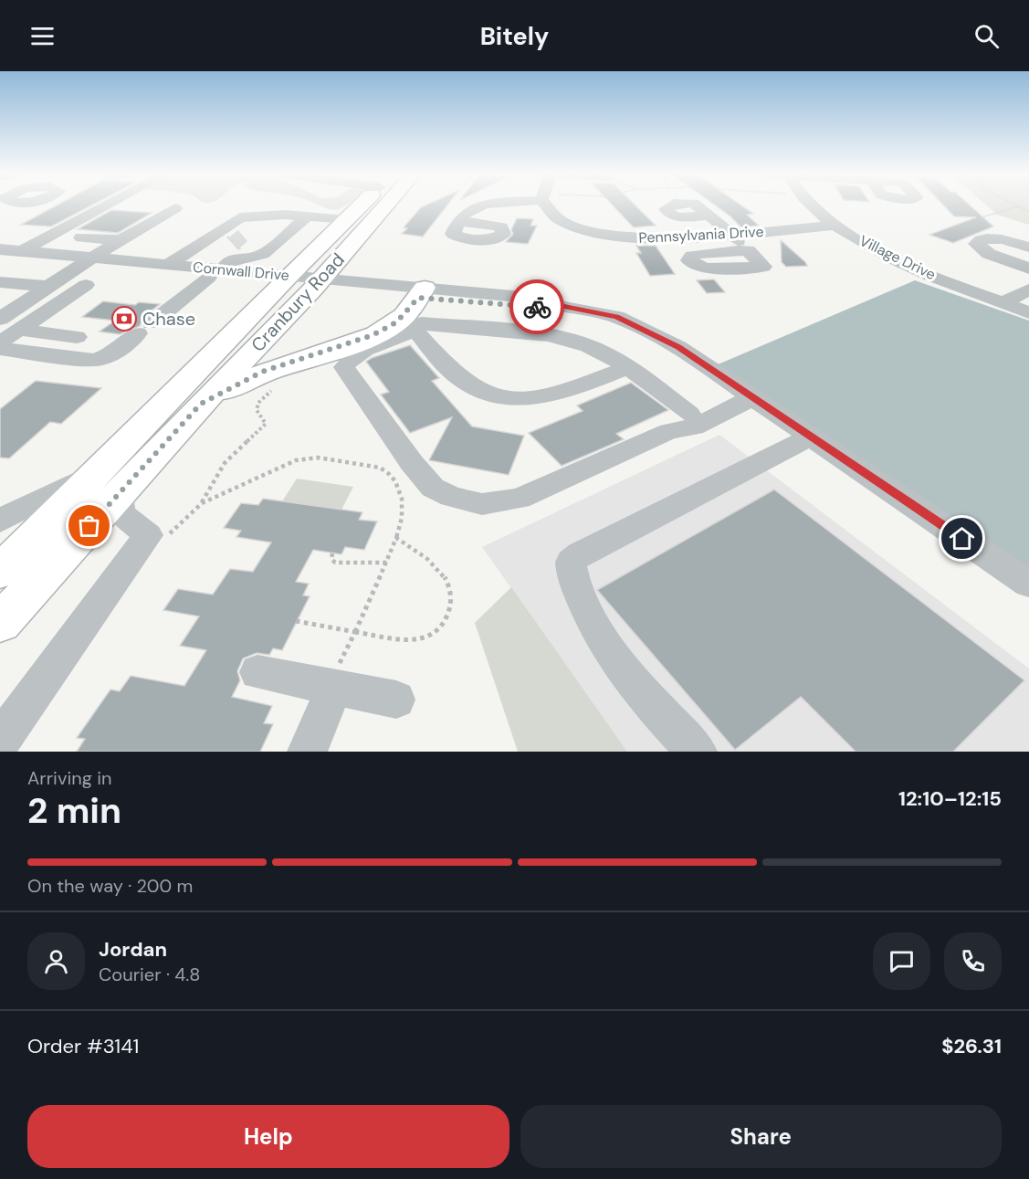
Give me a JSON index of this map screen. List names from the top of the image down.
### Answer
{
  "streets": {
    "main road": ["Cranbury Road"],
    "street": ["Pennsylvania Drive", "Village Drive", "Cornwall Drive"]
  },
  "crossings": [
    ["Pennsylvania Drive", "Village Drive"],
    ["Cornwall Drive", "Cranbury Road"]
  ],
  "places": {
    "bank": ["Chase"]
  },
  "page": {
    "header": "Bitely",
    "heading": ["2 min", "Arriving in", "12:10–12:15"],
    "panel": [
      "Jordan",
      "Courier · 4.8",
      "Order #3141",
      "$26.31"
    ],
    "bar": "On the way · 200 m",
    "buttons": ["Help", "Share"]
  }
}
